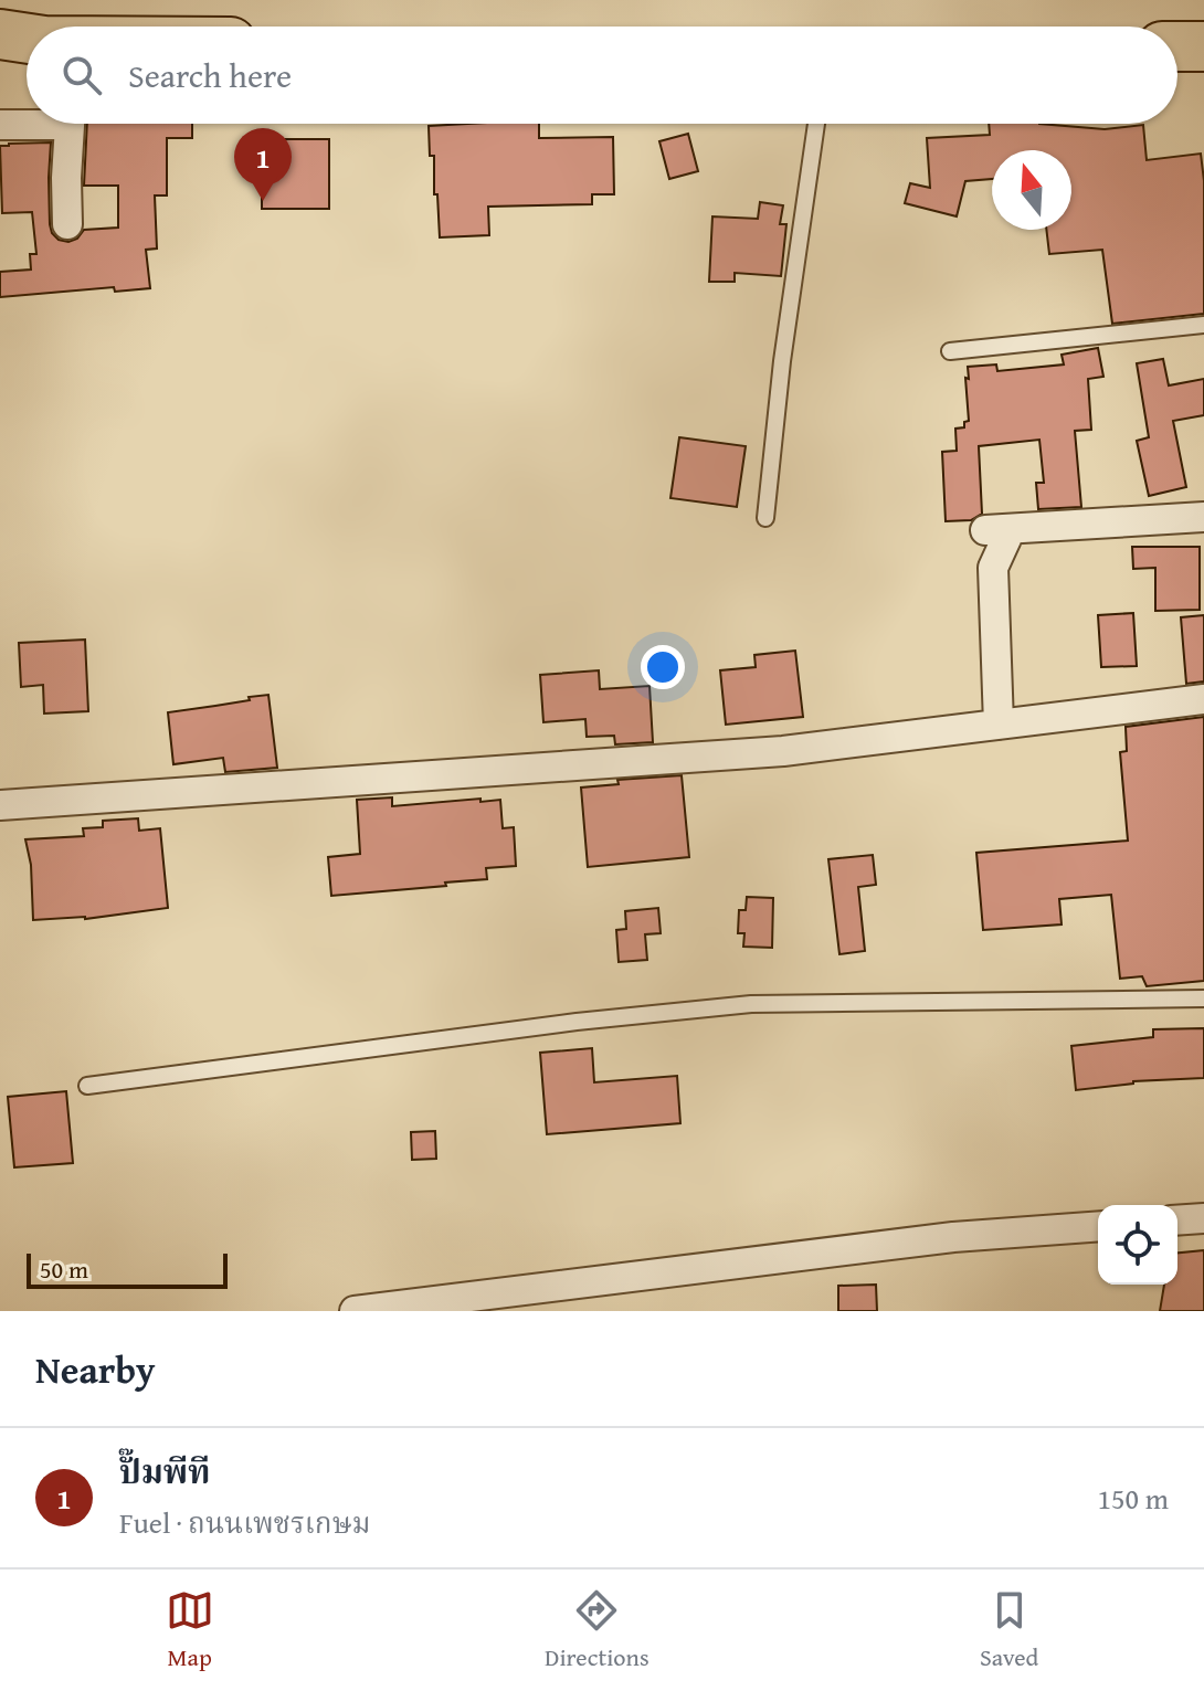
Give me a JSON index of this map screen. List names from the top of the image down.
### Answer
{
  "scale_bar": "50 m",
  "north": "top",
  "page": {
    "search": "Search here",
    "pins": "1",
    "scale": "50 m",
    "heading": "Nearby",
    "list": [
      {
        "mark": "1",
        "name": "ปั๊มพีที",
        "note": "Fuel · ถนนเพชรเกษม",
        "value": "150 m"
      }
    ],
    "nav": ["Map", "Directions", "Saved"]
  }
}
